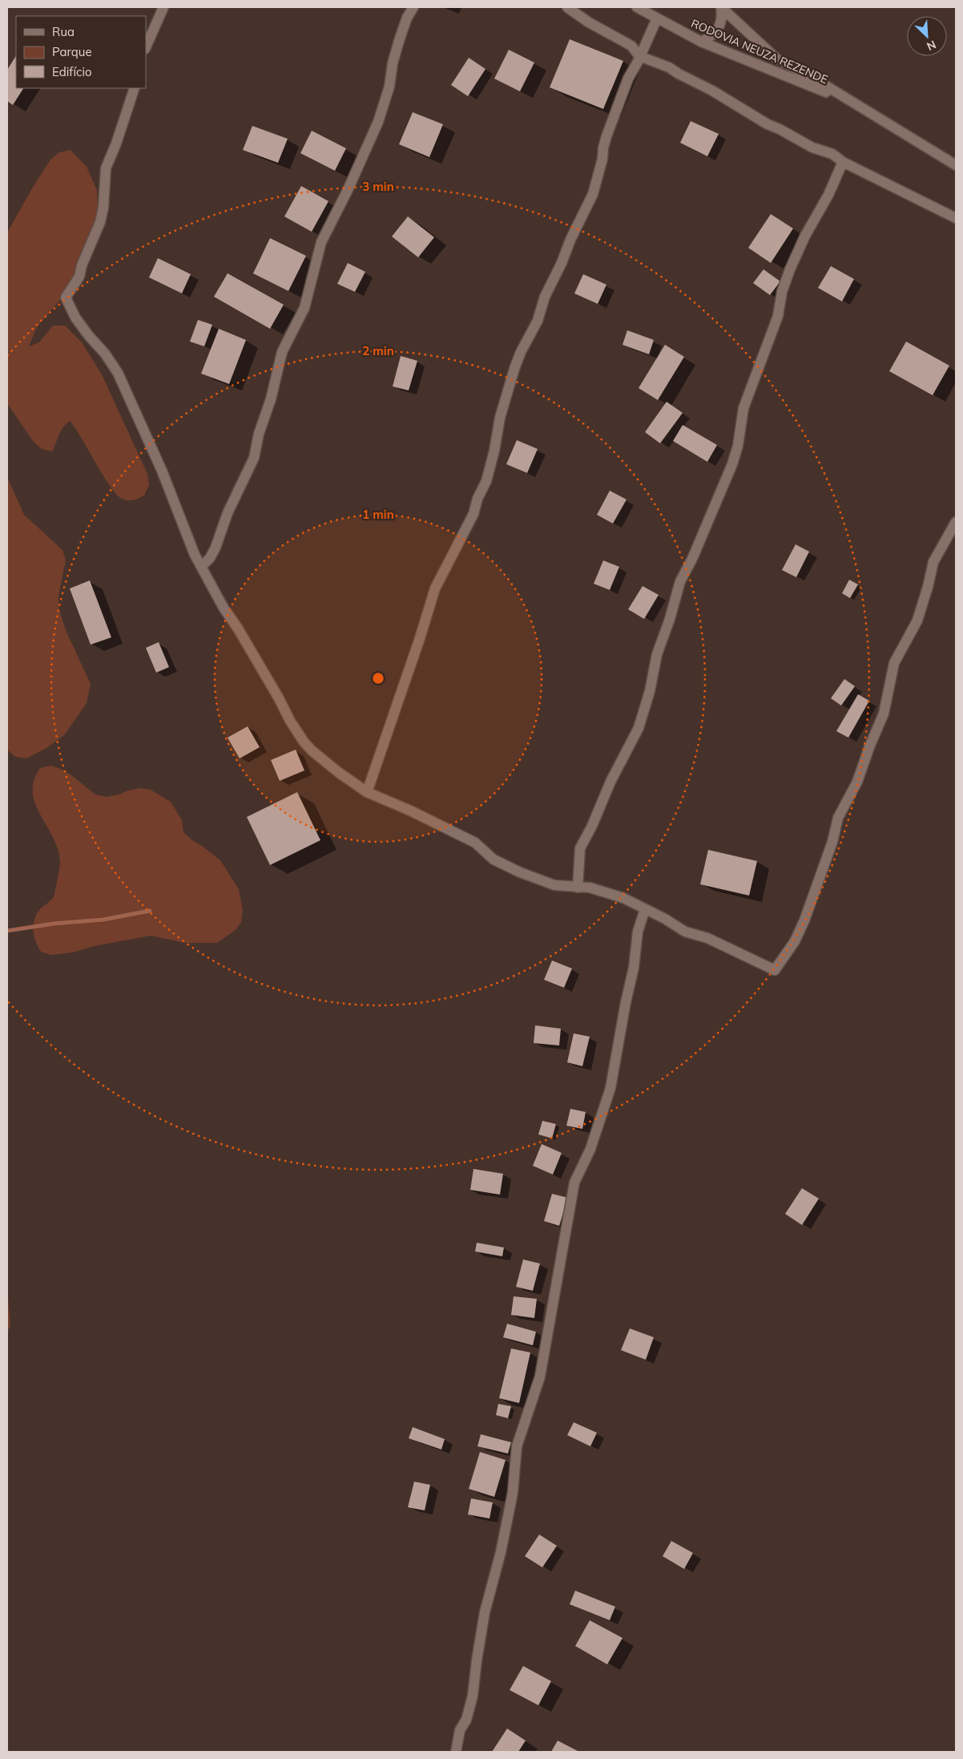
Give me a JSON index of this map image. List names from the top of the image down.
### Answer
{
  "streets": {
    "street": ["RODOVIA NEUZA REZENDE"]
  },
  "legend": ["Rua", "Parque", "Edifício"],
  "north": "bottom right",
  "rings": ["3 min", "2 min", "1 min"]
}
